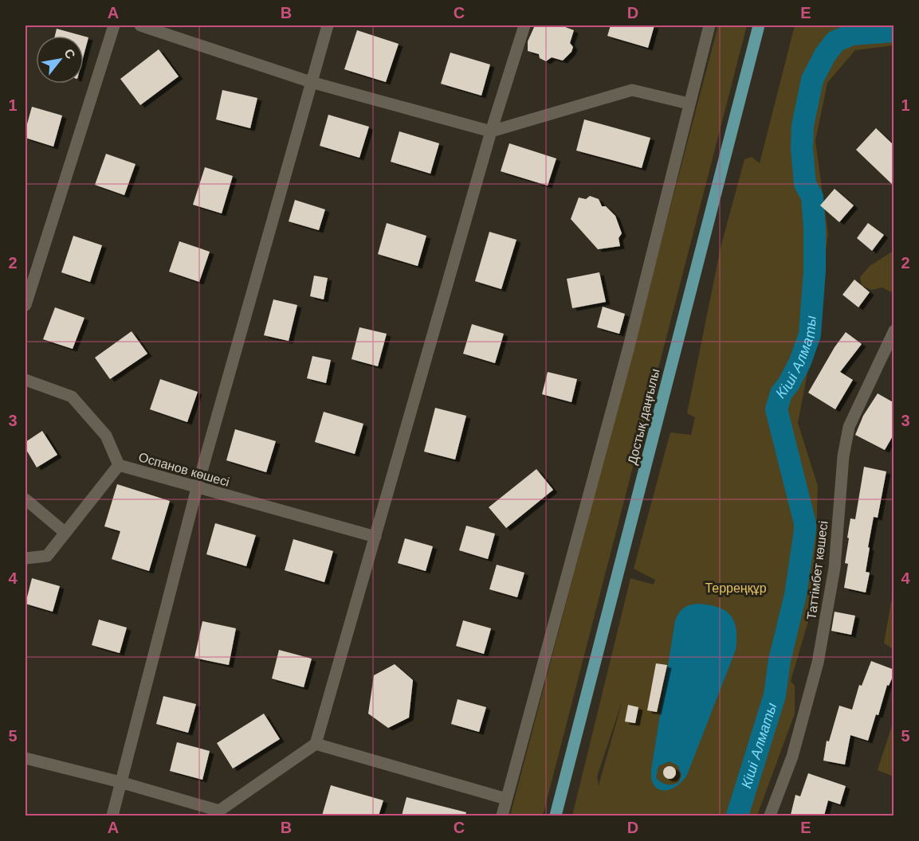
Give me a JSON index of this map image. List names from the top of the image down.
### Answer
{
  "streets": {
    "main road": ["Достық даңғылы"],
    "street": ["Оспанов көшесі", "Таттімбет көшесі"]
  },
  "water": ["Кіші Алматы"],
  "parks": ["Терреңқұр"],
  "north": "top right",
  "grid": {
    "columns": [
      "A",
      "B",
      "C",
      "D",
      "E"
    ],
    "rows": [
      "1",
      "2",
      "3",
      "4",
      "5"
    ]
  }
}
